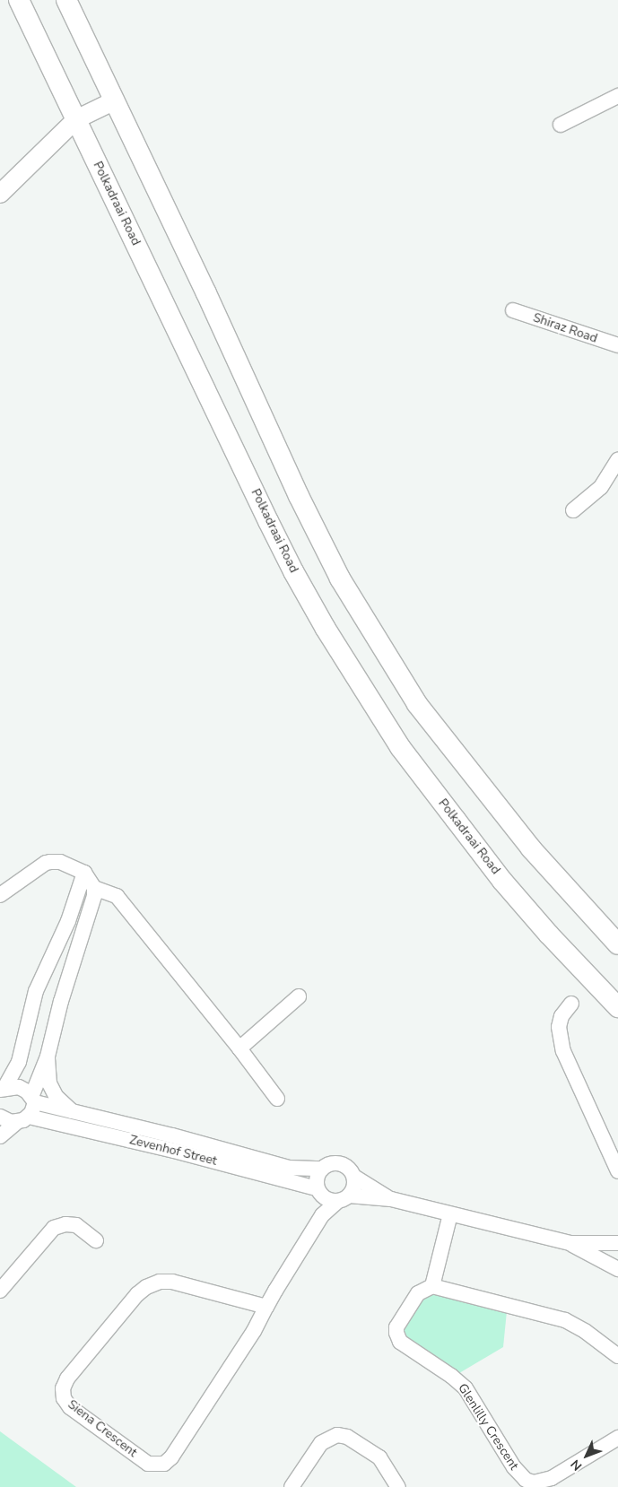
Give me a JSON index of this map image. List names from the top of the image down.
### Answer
{
  "streets": {
    "main road": ["Polkadraai Road"],
    "street": [
      "Shiraz Road",
      "Zevenhof Street",
      "Glenlilly Crescent",
      "Siena Crescent"
    ]
  },
  "crossings": [
    ["Zevenhof Street", "Siena Crescent"]
  ],
  "north": "bottom left"
}
